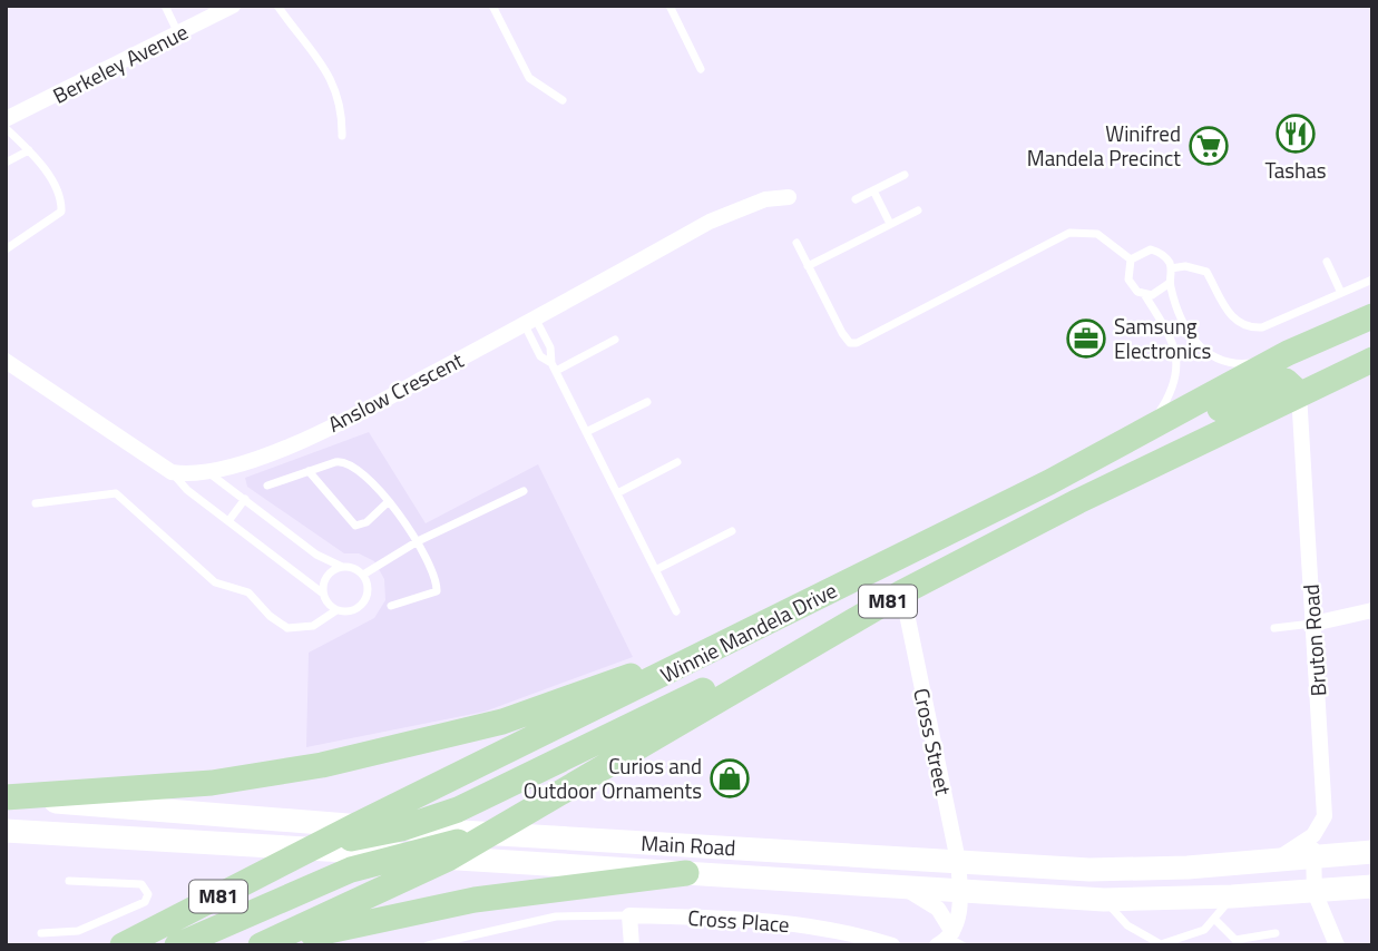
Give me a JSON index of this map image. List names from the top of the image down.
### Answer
{
  "streets": {
    "main road": ["M81", "Winnie Mandela Drive", "Main Road"],
    "street": [
      "Berkeley Avenue",
      "Anslow Crescent",
      "Bruton Road",
      "Cross Street",
      "Cross Place"
    ]
  },
  "crossings": [
    ["Winnie Mandela Drive", "Bruton Road"],
    ["Winnie Mandela Drive", "Cross Street"],
    ["Winnie Mandela Drive", "Main Road"],
    ["Bruton Road", "Main Road"],
    ["Cross Street", "Main Road"]
  ],
  "places": {
    "restaurant": ["Tashas"],
    "supermarket": ["Winifred Mandela Precinct"],
    "office": ["Samsung Electronics"],
    "shop": ["Curios and Outdoor Ornaments"]
  }
}
